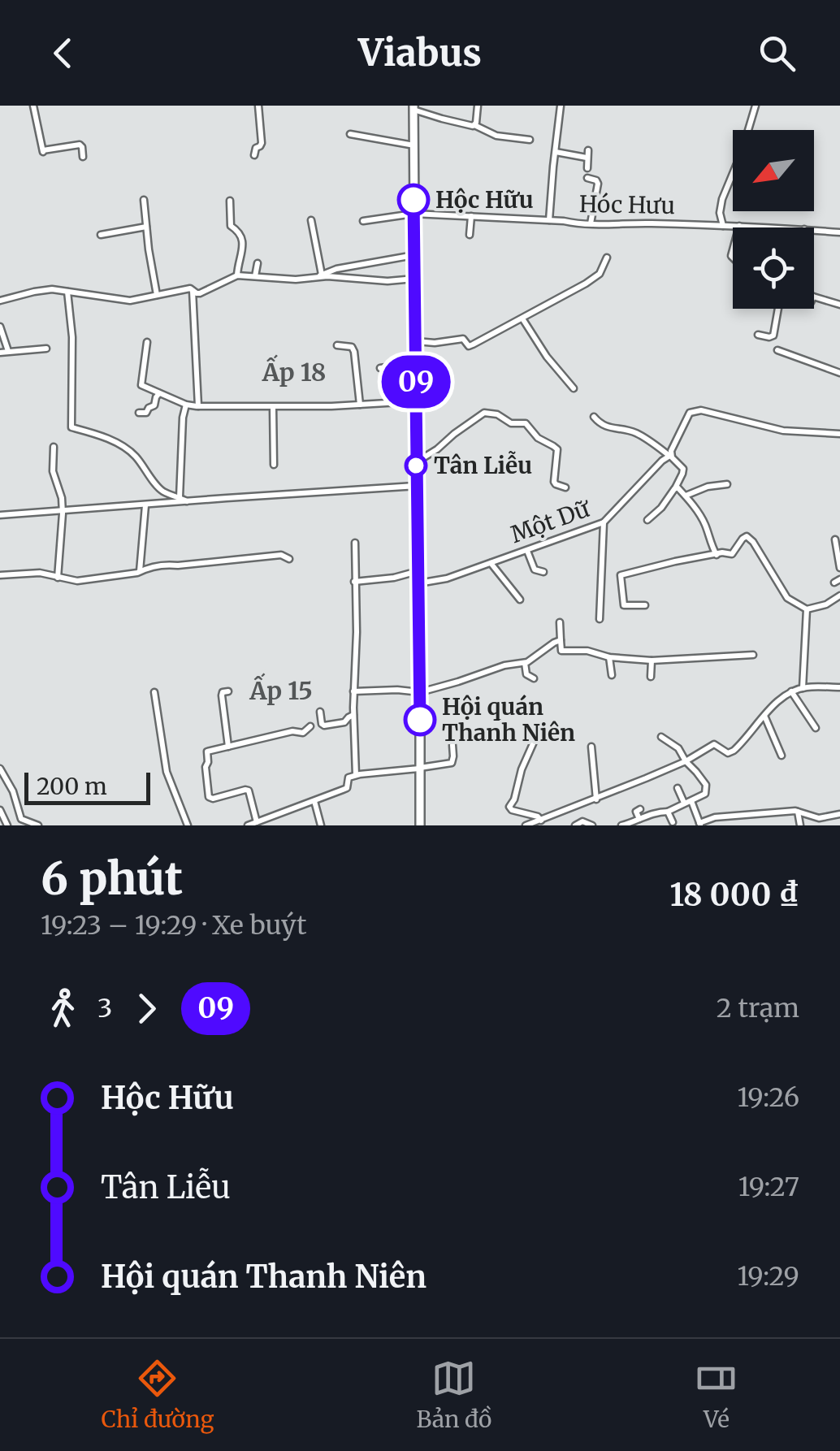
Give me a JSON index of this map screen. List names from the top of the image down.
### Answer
{
  "streets": {
    "street": ["Hóc Hưu", "Một Dữ"]
  },
  "districts": ["Ấp 18", "Ấp 15"],
  "places": ["Hộc Hữu", "Tân Liễu", "Hội quán Thanh Niên"],
  "lines": ["bus line 09"],
  "scale_bar": "200 m",
  "north": "bottom left",
  "page": {
    "header": "Viabus",
    "on_map": "09",
    "scale": "200 m",
    "heading": ["6 phút", "19:23 – 19:29 · Xe buýt", "18 000 ₫"],
    "legs": ["3", "09", "2 trạm"],
    "list": [
      {
        "name": "Hộc Hữu",
        "value": "19:26"
      },
      {
        "name": "Tân Liễu",
        "value": "19:27"
      },
      {
        "name": "Hội quán Thanh Niên",
        "value": "19:29"
      }
    ],
    "tabs": ["Chỉ đường", "Bản đồ", "Vé"]
  }
}
